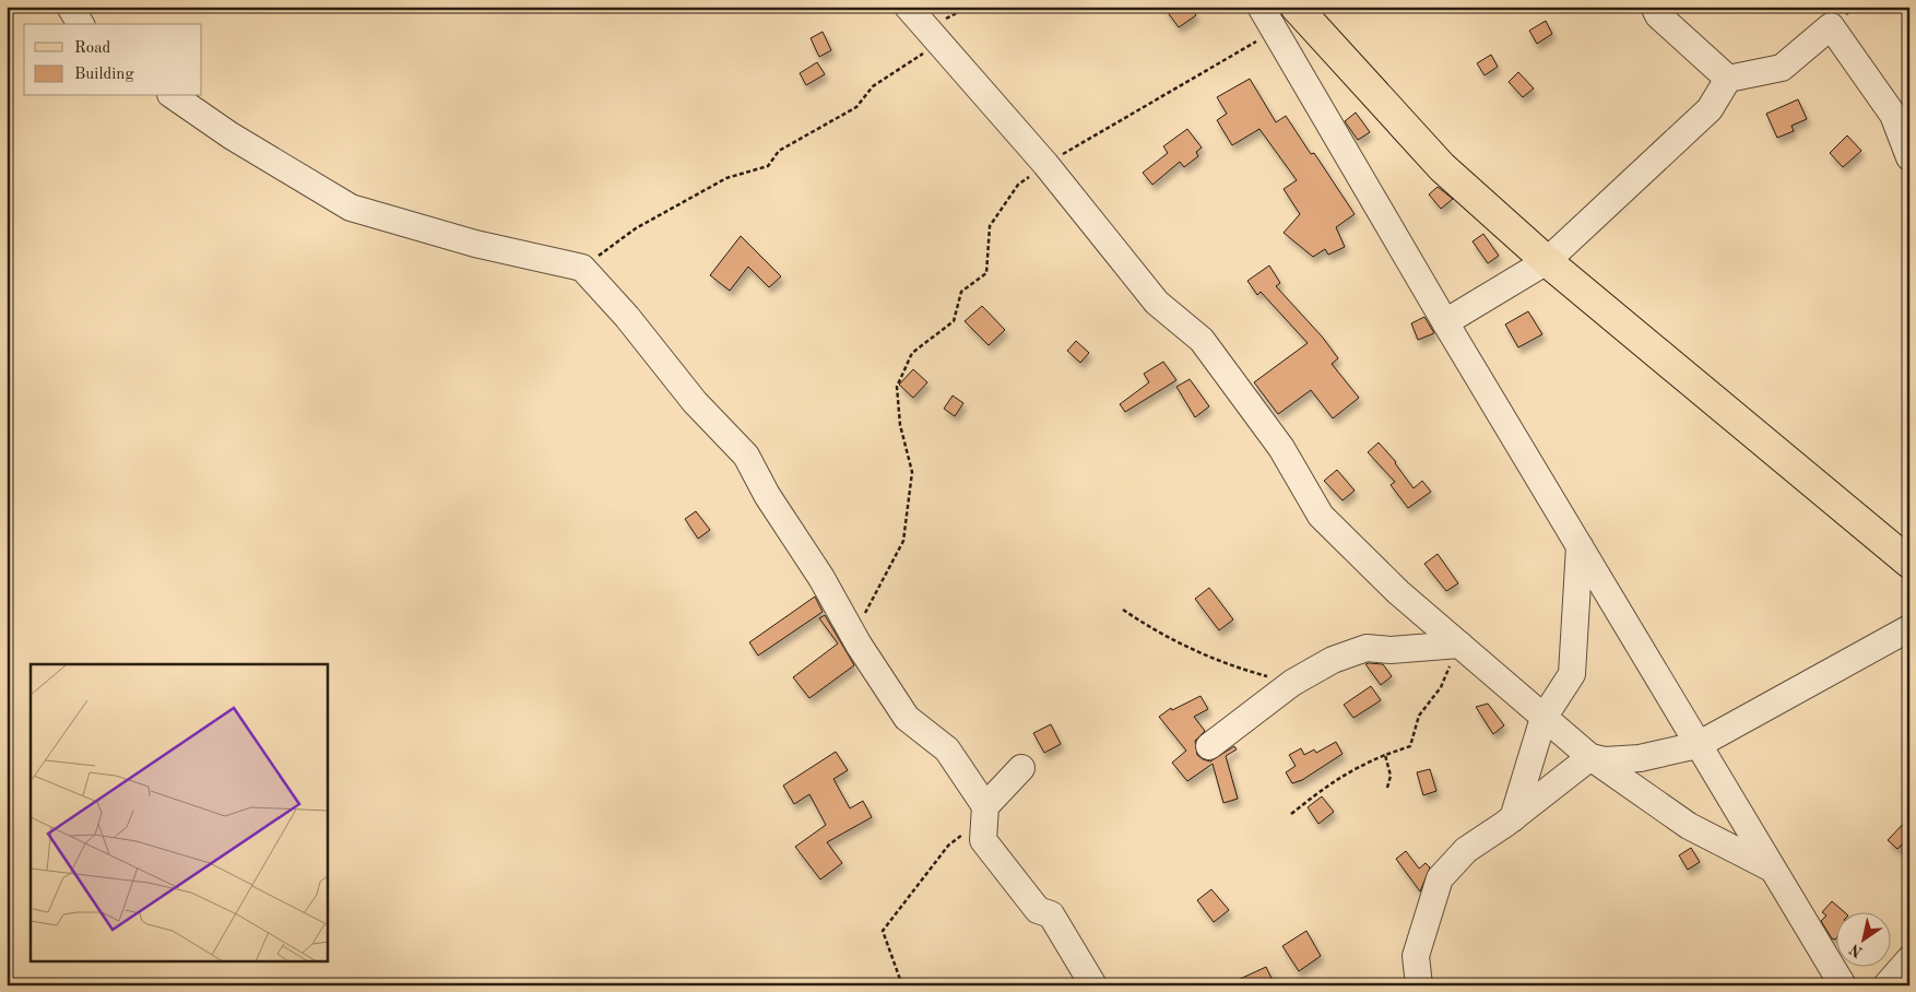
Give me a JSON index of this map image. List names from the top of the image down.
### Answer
{
  "legend": ["Road", "Building"],
  "north": "bottom left"
}
